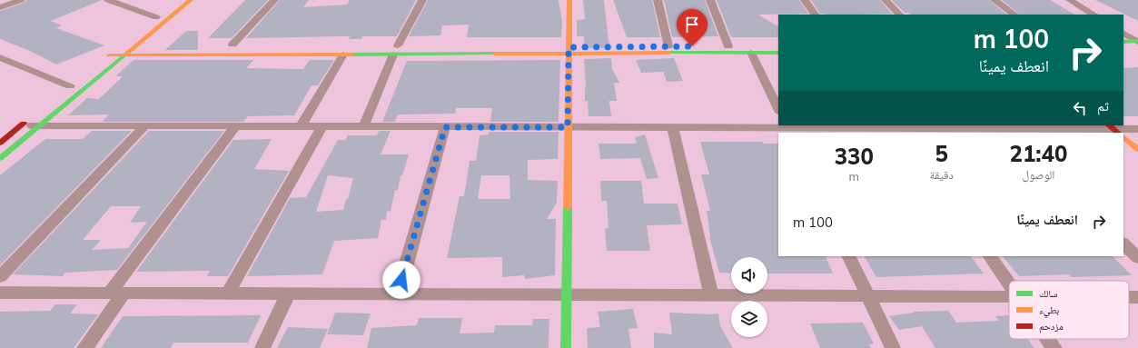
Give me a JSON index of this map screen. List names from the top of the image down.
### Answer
{
  "legend": ["سالك", "بطيء", "مزدحم"],
  "page": {
    "turn": ["100 m", "انعطف يمينًا"],
    "then": "ثم",
    "eta": [
      "21:40",
      "الوصول",
      "5",
      "دقيقة",
      "330",
      "m"
    ],
    "list": [
      {
        "name": "انعطف يمينًا",
        "value": "100 m"
      }
    ]
  }
}
